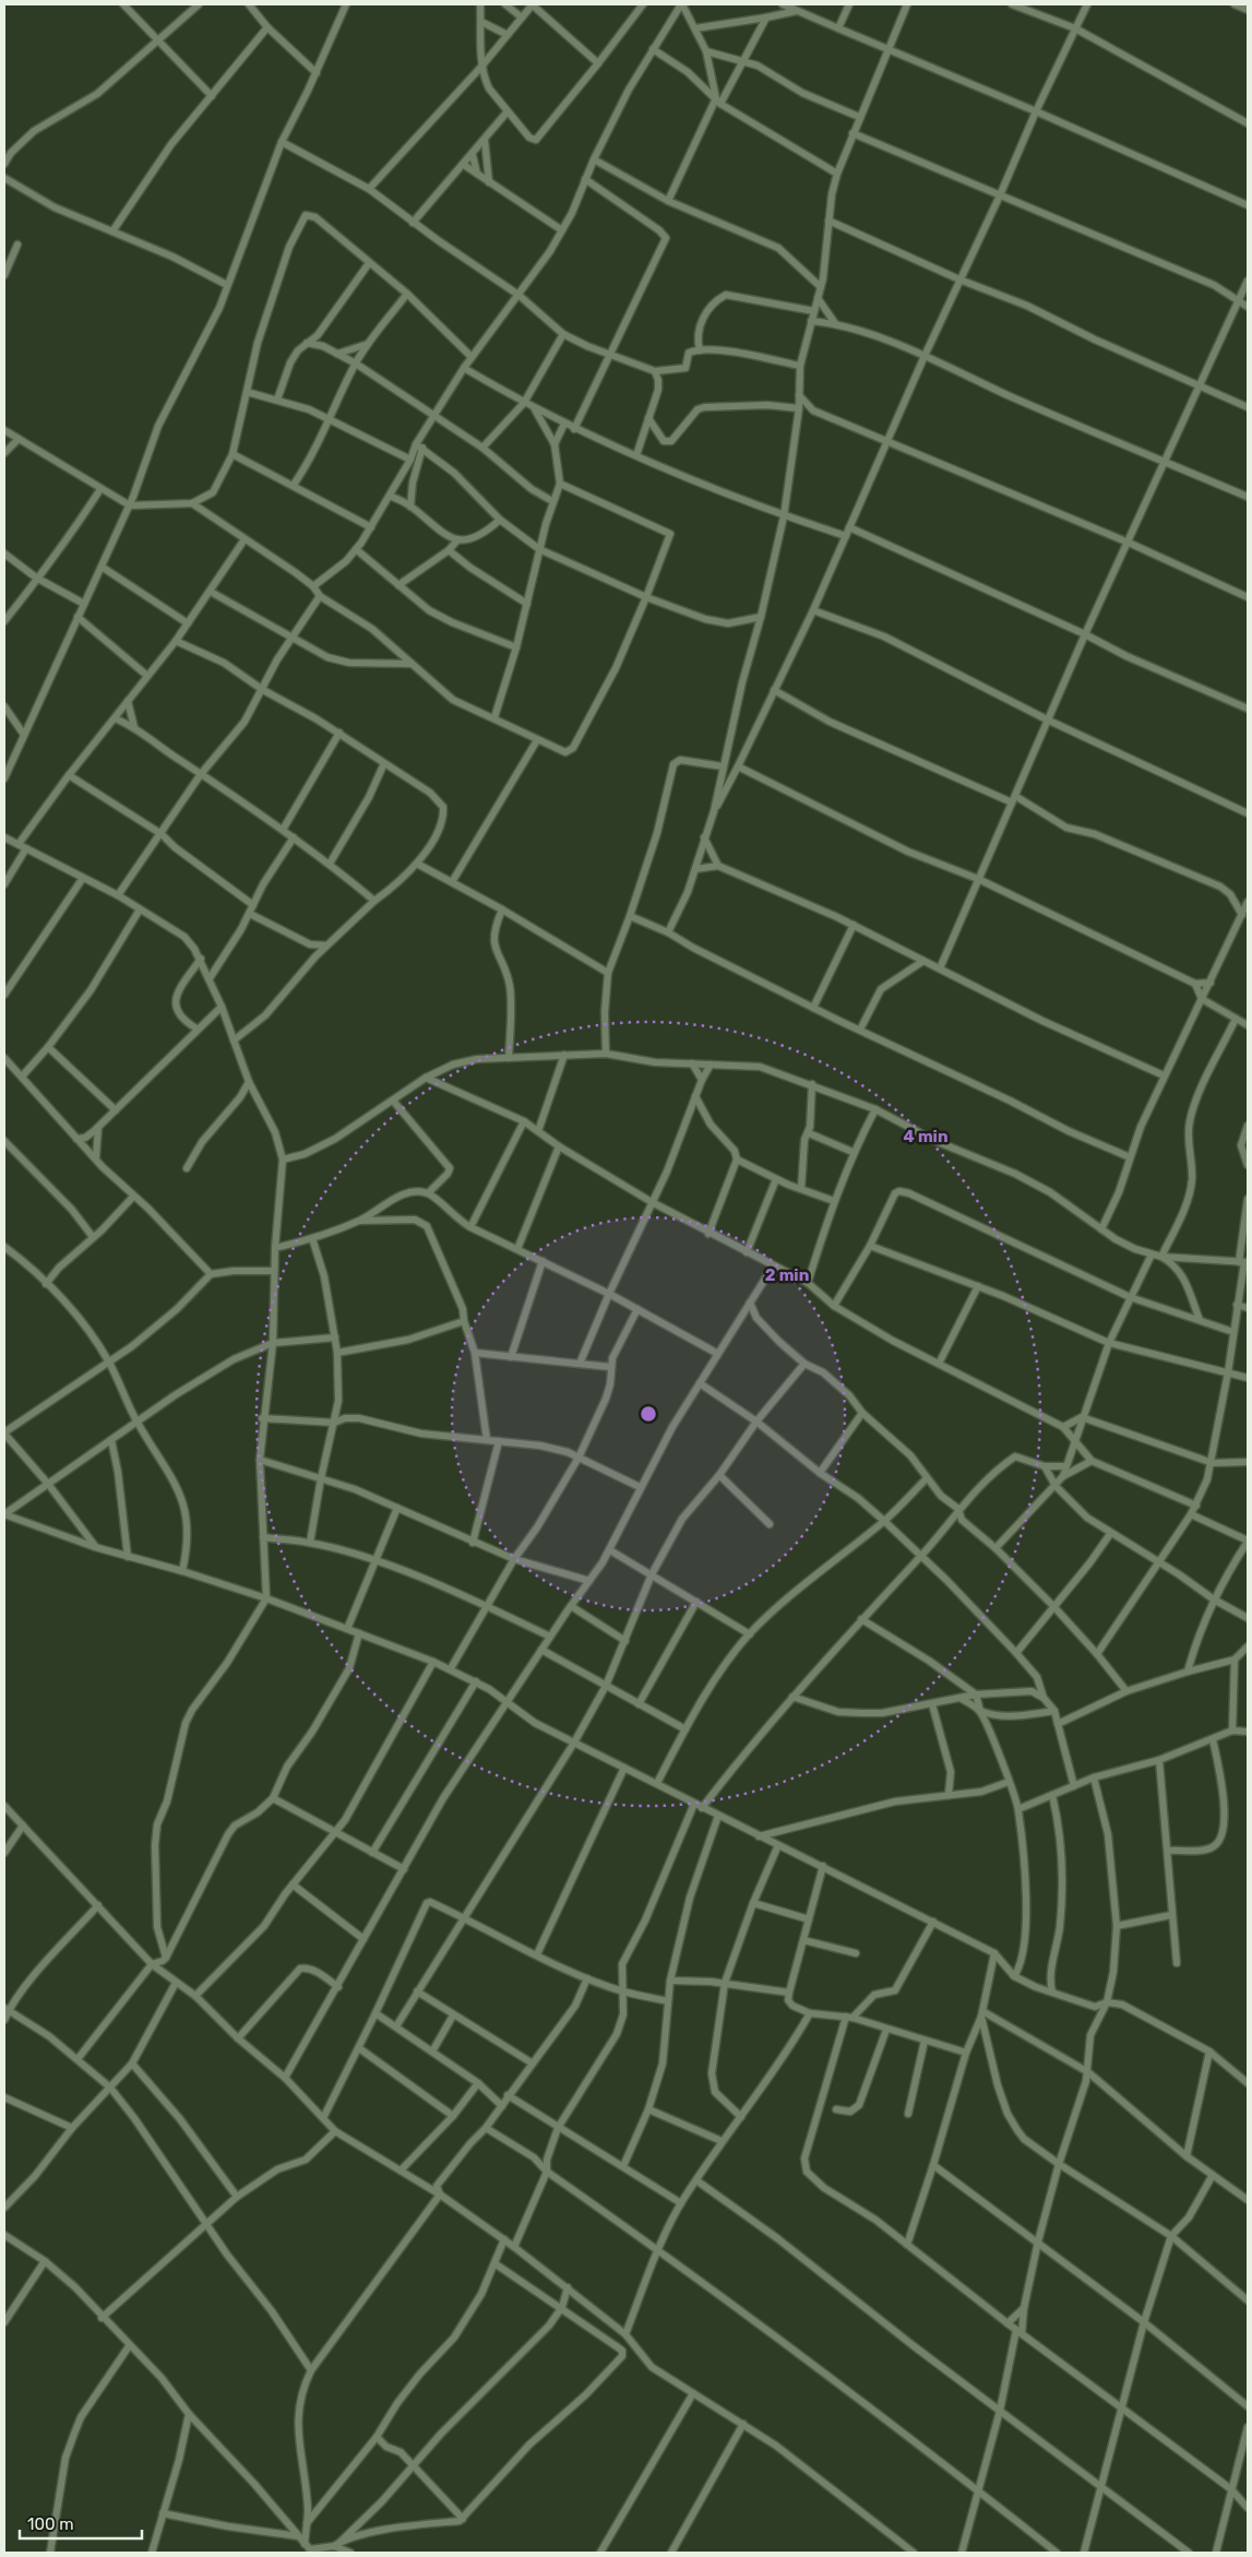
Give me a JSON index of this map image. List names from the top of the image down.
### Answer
{
  "scale_bar": "100 m",
  "rings": ["4 min", "2 min"]
}
